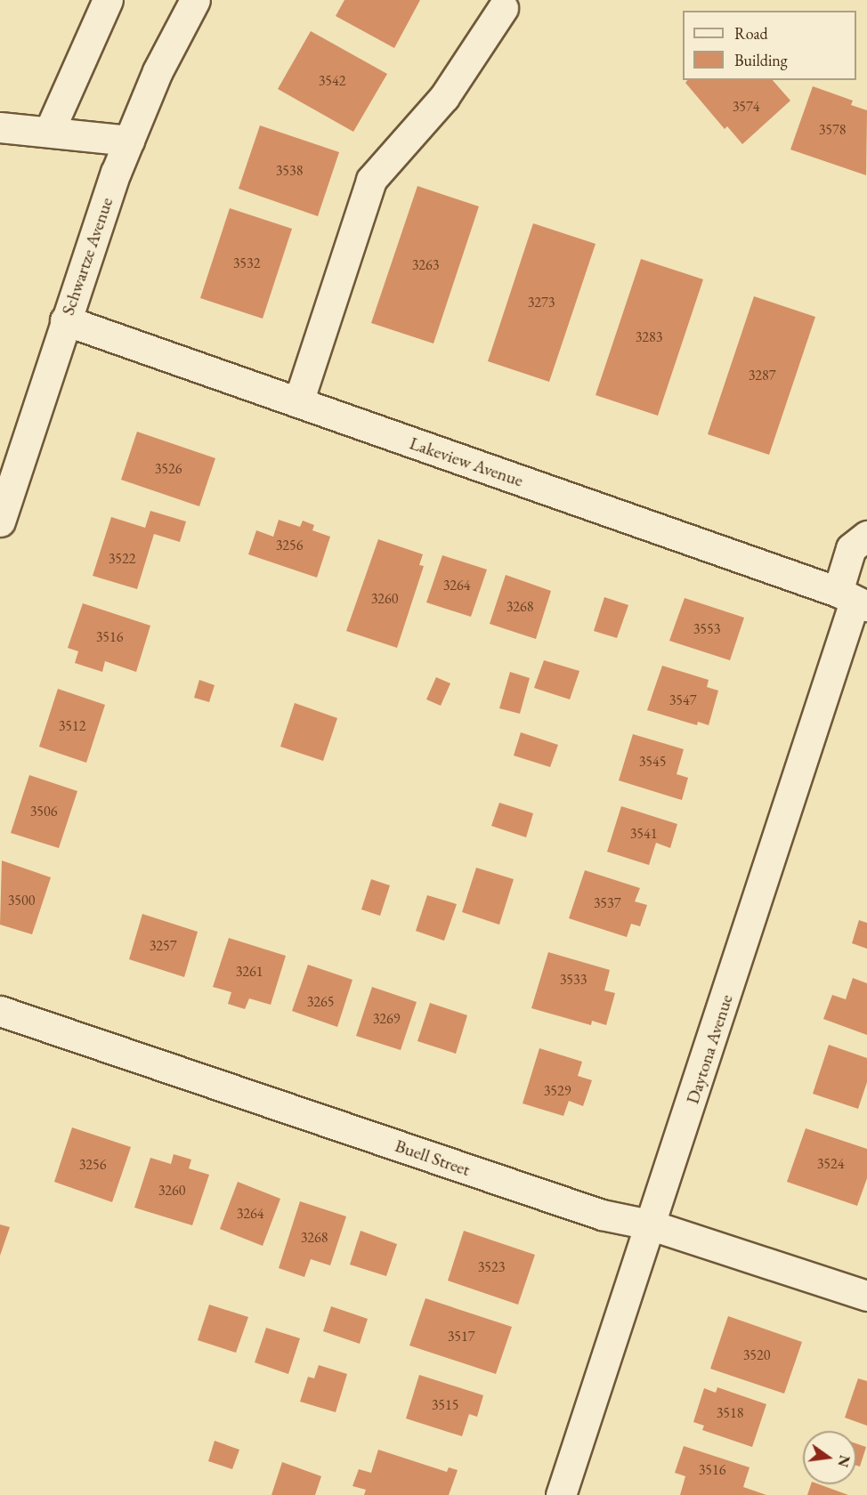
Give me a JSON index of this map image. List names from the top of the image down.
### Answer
{
  "streets": {
    "street": [
      "Schwartze Avenue",
      "Lakeview Avenue",
      "Daytona Avenue",
      "Buell Street"
    ]
  },
  "crossings": [
    ["Schwartze Avenue", "Lakeview Avenue"],
    ["Lakeview Avenue", "Daytona Avenue"],
    ["Daytona Avenue", "Buell Street"]
  ],
  "house_numbers": [
    "3542",
    "3574",
    "3578",
    "3538",
    "3532",
    "3263",
    "3273",
    "3283",
    "3287",
    "3526",
    "3256",
    "3522",
    "3264",
    "3260",
    "3268",
    "3553",
    "3516",
    "3547",
    "3512",
    "3545",
    "3506",
    "3541",
    "3500",
    "3537",
    "3257",
    "3261",
    "3533",
    "3265",
    "3269",
    "3529",
    "3524",
    "3256",
    "3260",
    "3264",
    "3268",
    "3523",
    "3517",
    "3520",
    "3515",
    "3518",
    "3516"
  ],
  "legend": ["Road", "Building"],
  "north": "right"
}
